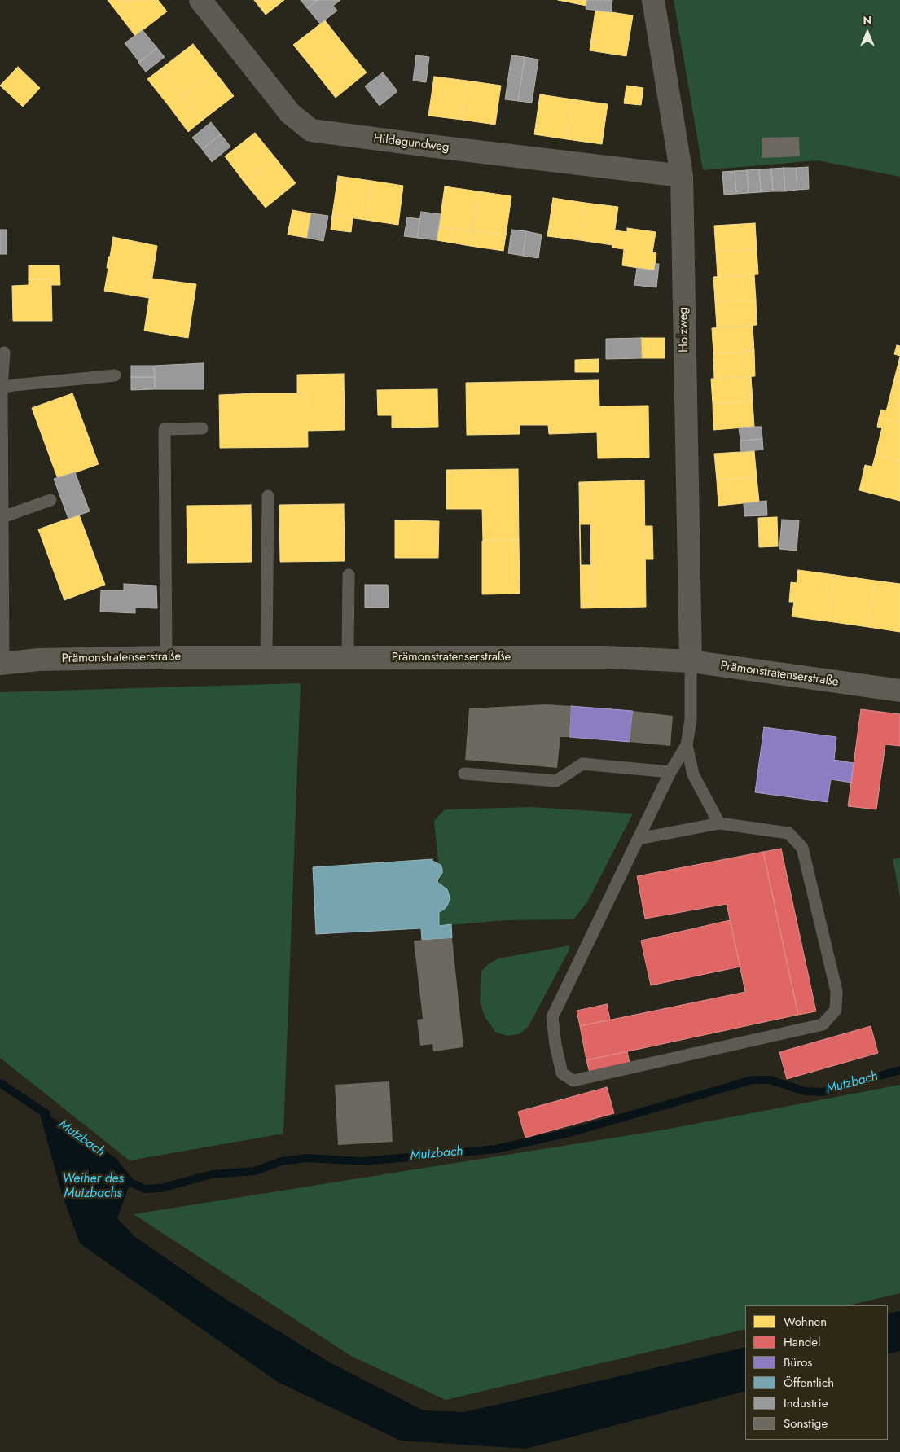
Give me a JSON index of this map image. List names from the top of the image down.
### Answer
{
  "streets": {
    "main road": ["Prämonstratenserstraße"],
    "street": ["Hildegundweg", "Holzweg"]
  },
  "crossings": [
    ["Hildegundweg", "Holzweg"],
    ["Holzweg", "Prämonstratenserstraße"]
  ],
  "water": ["Mutzbach", "Weiher des Mutzbachs"],
  "legend": [
    "Wohnen",
    "Handel",
    "Büros",
    "Öffentlich",
    "Industrie",
    "Sonstige"
  ],
  "north": "top"
}
